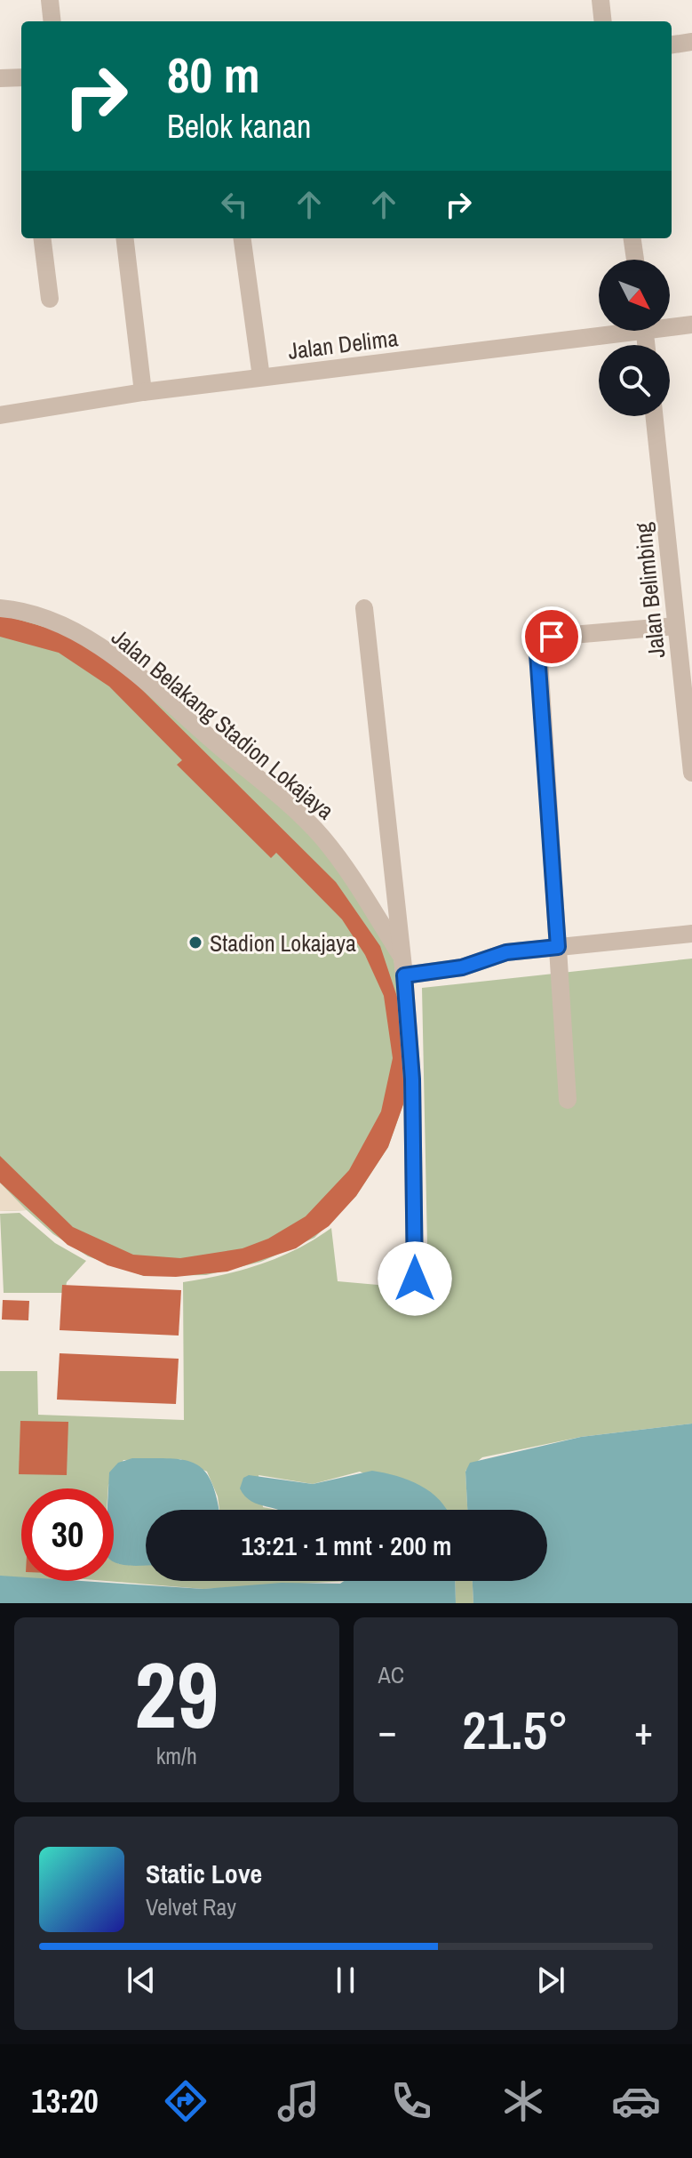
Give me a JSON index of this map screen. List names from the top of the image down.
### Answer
{
  "streets": {
    "street": ["Jalan Delima", "Jalan Belimbing", "Jalan Belakang Stadion Lokajaya"]
  },
  "places": ["Stadion Lokajaya"],
  "north": "bottom right",
  "page": {
    "turn": ["80 m", "Belok kanan"],
    "limit": "30",
    "trip": "13:21 · 1 mnt · 200 m",
    "tile": [
      ["29", "km/h"],
      "AC"
    ],
    "heat": ["−", "21.5°", "+"],
    "song": ["Static Love", "Velvet Ray"],
    "tabs": "13:20"
  }
}
